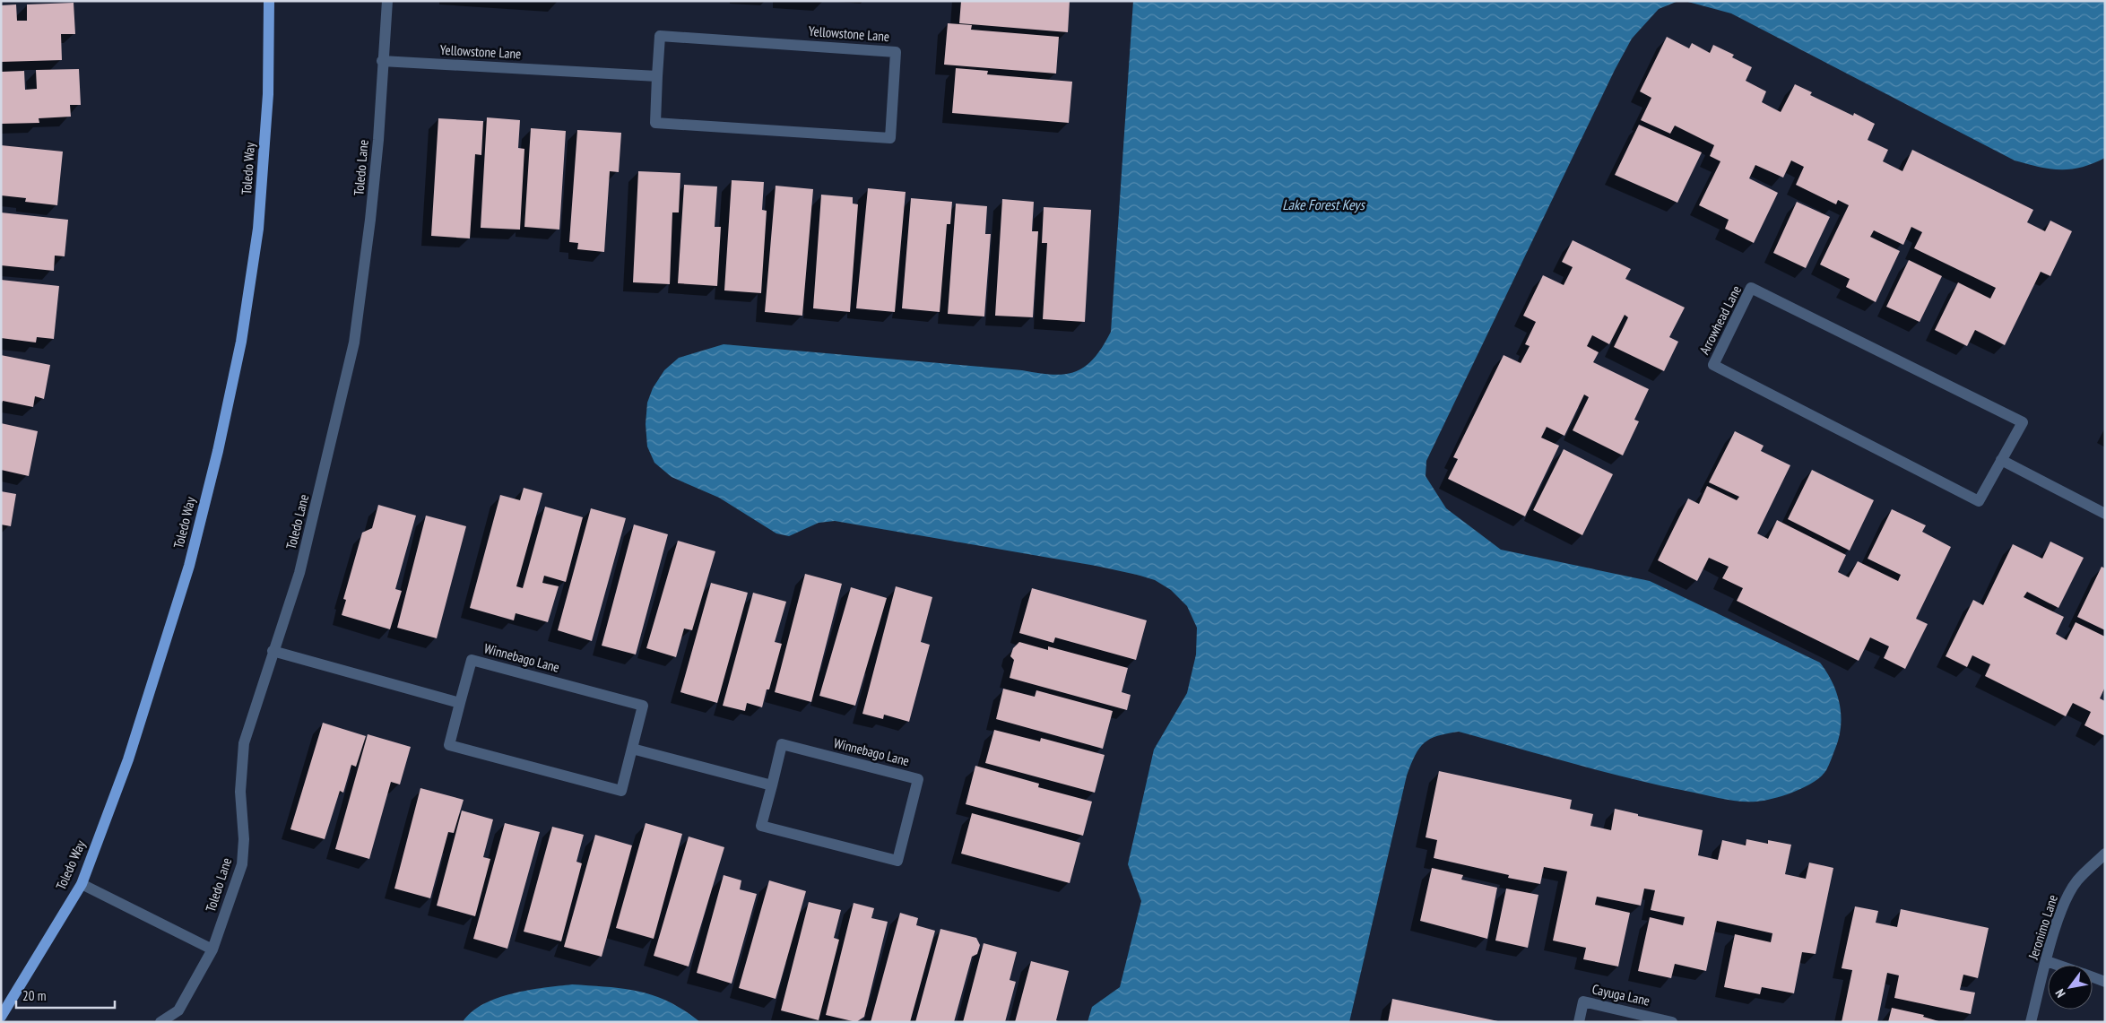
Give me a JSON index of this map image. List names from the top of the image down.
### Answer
{
  "streets": {
    "main road": ["Toledo Way"],
    "street": [
      "Yellowstone Lane",
      "Toledo Lane",
      "Arrowhead Lane",
      "Winnebago Lane",
      "Jeronimo Lane",
      "Cayuga Lane"
    ]
  },
  "crossings": [
    ["Yellowstone Lane", "Toledo Lane"]
  ],
  "water": ["Lake Forest Keys"],
  "scale_bar": "20 m",
  "north": "bottom left"
}
